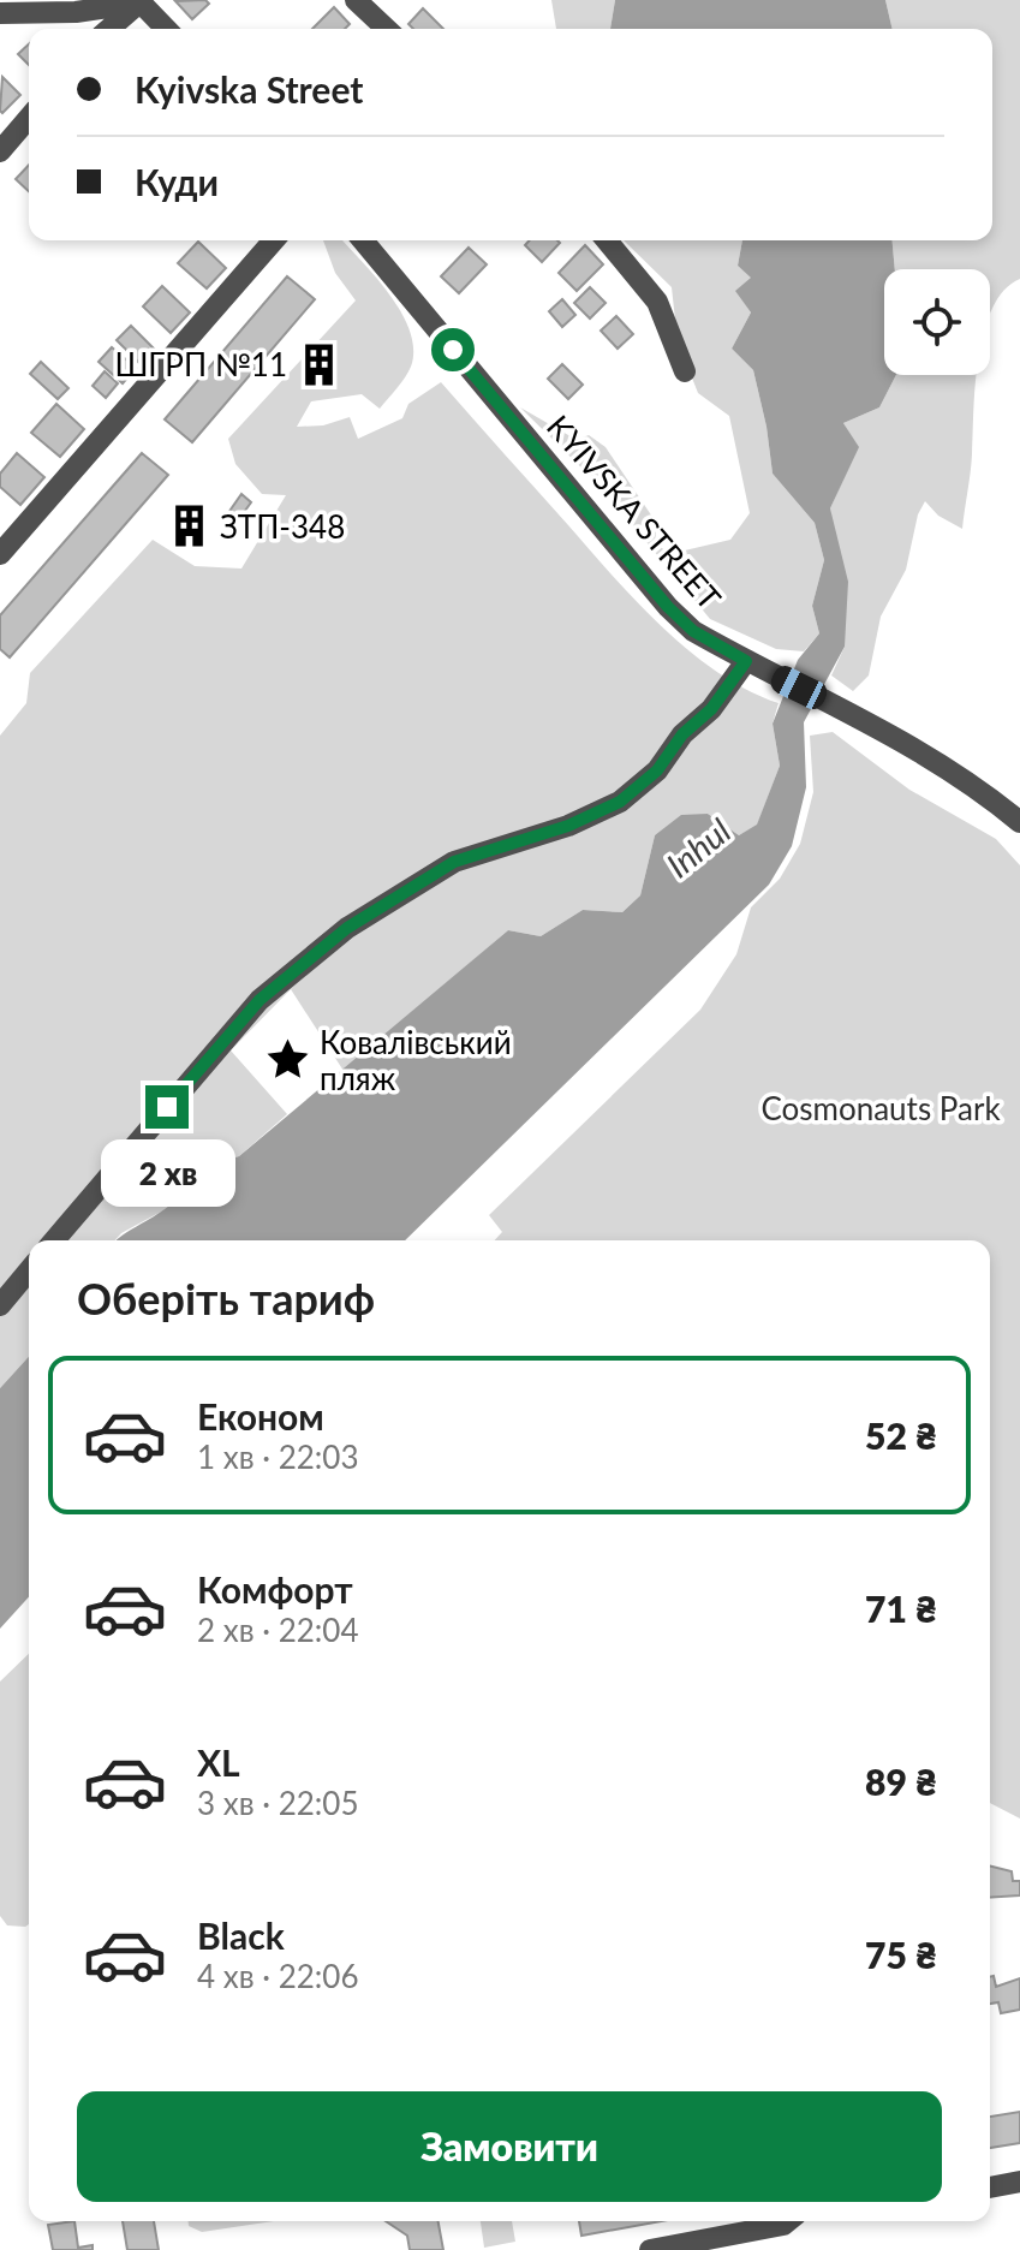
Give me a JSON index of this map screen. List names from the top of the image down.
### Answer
{
  "streets": {
    "street": ["KYIVSKA STREET"]
  },
  "water": ["Inhul"],
  "parks": ["Cosmonauts Park"],
  "places": {
    "building": ["ШГРП №11", "ЗТП-348"],
    "place": ["Ковалівський пляж"]
  },
  "page": {
    "banner": ["Kyivska Street", "Куди"],
    "bubble": "2 хв",
    "heading": "Оберіть тариф",
    "list": [
      {
        "name": "Економ",
        "note": "1 хв · 22:03",
        "value": "52 ₴"
      },
      {
        "name": "Комфорт",
        "note": "2 хв · 22:04",
        "value": "71 ₴"
      },
      {
        "name": "XL",
        "note": "3 хв · 22:05",
        "value": "89 ₴"
      },
      {
        "name": "Black",
        "note": "4 хв · 22:06",
        "value": "75 ₴"
      }
    ],
    "buttons": "Замовити"
  }
}
